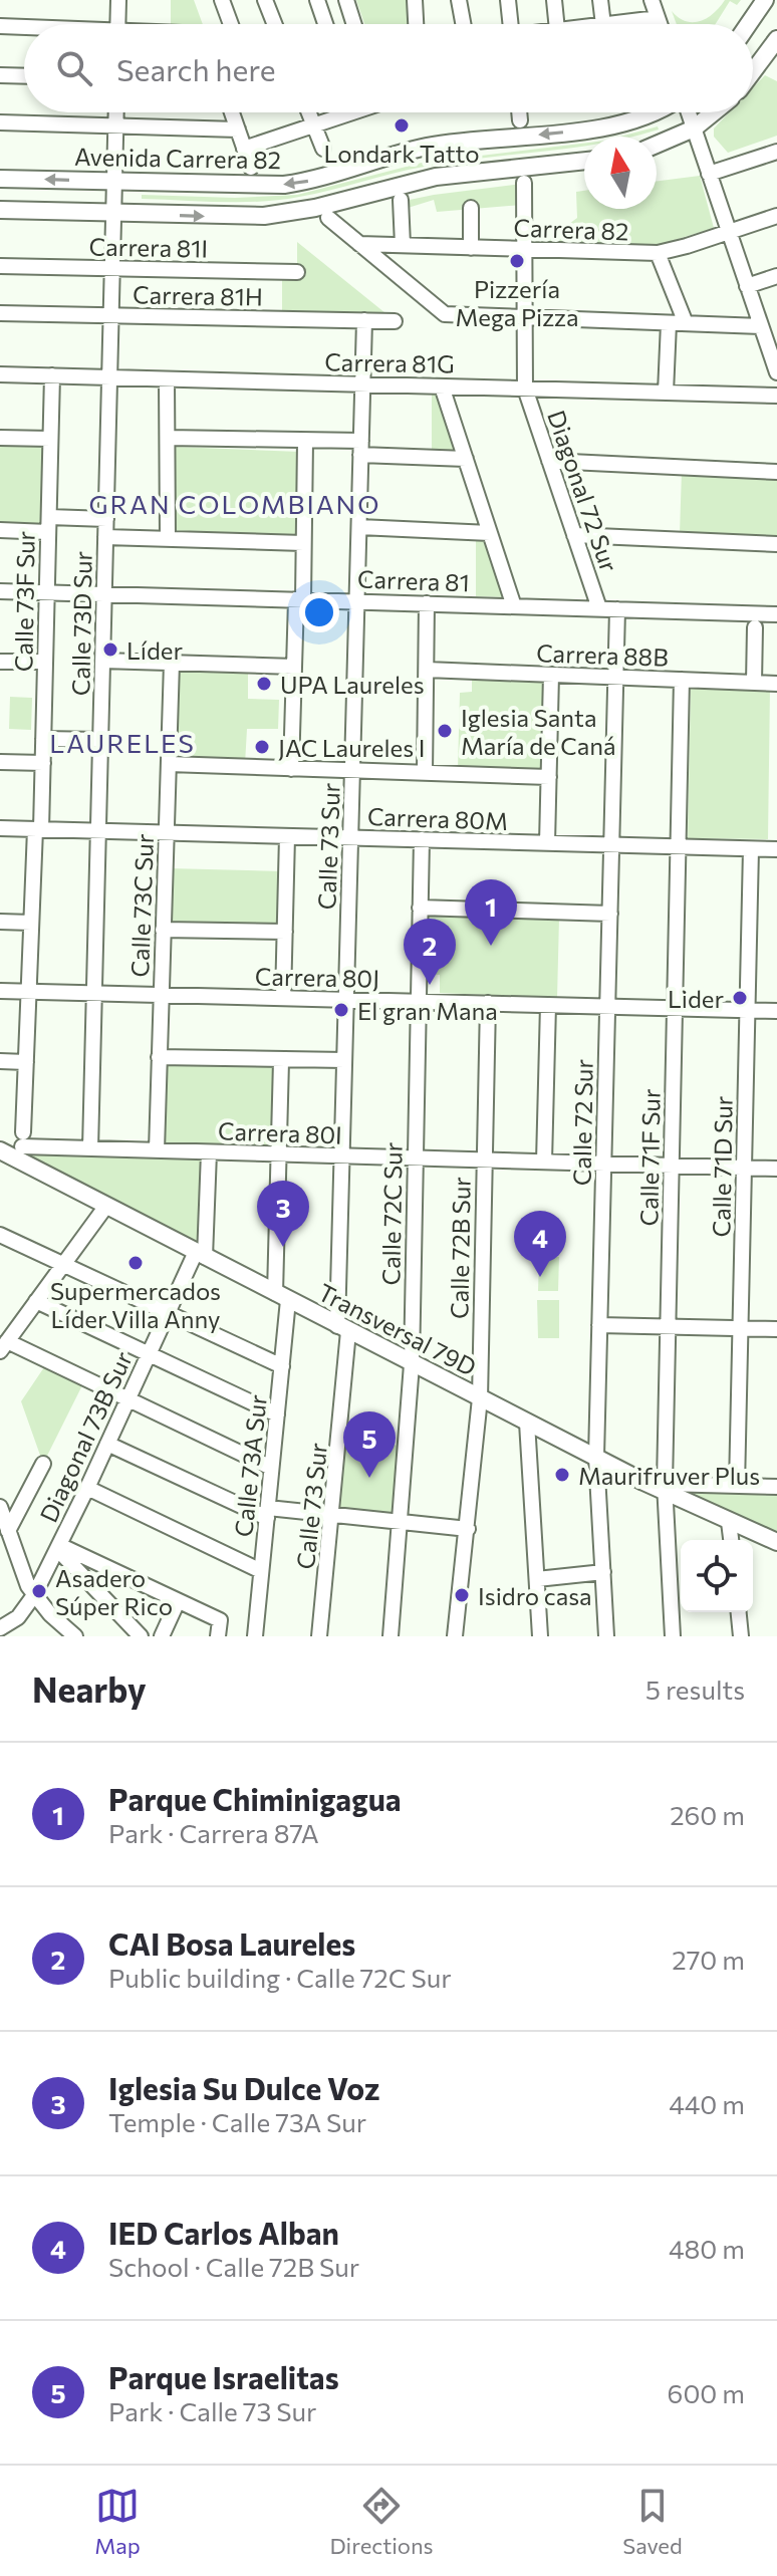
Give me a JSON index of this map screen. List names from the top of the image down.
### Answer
{
  "streets": {
    "main road": ["Avenida Carrera 82", "Transversal 79D"],
    "street": [
      "Carrera 82",
      "Carrera 81I",
      "Carrera 81H",
      "Carrera 81G",
      "Diagonal 72 Sur",
      "Carrera 81",
      "Calle 73F Sur",
      "Calle 73D Sur",
      "Carrera 88B",
      "Carrera 80M",
      "Calle 73 Sur",
      "Calle 73C Sur",
      "Carrera 80J",
      "Calle 72 Sur",
      "Carrera 80I",
      "Calle 71F Sur",
      "Calle 71D Sur",
      "Calle 72C Sur",
      "Calle 72B Sur",
      "Diagonal 73B Sur",
      "Calle 73A Sur"
    ]
  },
  "crossings": [
    ["Avenida Carrera 82", "Calle 73D Sur"],
    ["Carrera 82", "Diagonal 72 Sur"],
    ["Carrera 81I", "Calle 73D Sur"],
    ["Carrera 81H", "Calle 73D Sur"],
    ["Carrera 81H", "Calle 73 Sur"],
    ["Carrera 81G", "Diagonal 72 Sur"],
    ["Carrera 81G", "Calle 73F Sur"],
    ["Carrera 81G", "Calle 73D Sur"],
    ["Carrera 81G", "Calle 73 Sur"],
    ["Diagonal 72 Sur", "Carrera 81"],
    ["Carrera 81", "Calle 73F Sur"],
    ["Carrera 81", "Calle 73D Sur"],
    ["Carrera 81", "Calle 73 Sur"],
    ["Carrera 81", "Calle 72 Sur"],
    ["Calle 73F Sur", "Carrera 80M"],
    ["Calle 73F Sur", "Carrera 80J"],
    ["Calle 73F Sur", "Carrera 80I"],
    ["Calle 73D Sur", "Carrera 80M"],
    ["Calle 73D Sur", "Carrera 80J"],
    ["Calle 73D Sur", "Carrera 80I"],
    ["Carrera 88B", "Calle 72 Sur"],
    ["Carrera 88B", "Calle 71F Sur"],
    ["Carrera 80M", "Calle 73 Sur"],
    ["Carrera 80M", "Calle 73C Sur"],
    ["Carrera 80M", "Calle 72 Sur"],
    ["Carrera 80M", "Calle 71F Sur"],
    ["Carrera 80M", "Calle 71D Sur"],
    ["Carrera 80M", "Calle 72C Sur"],
    ["Calle 73 Sur", "Carrera 80J"],
    ["Calle 73 Sur", "Carrera 80I"],
    ["Calle 73 Sur", "Transversal 79D"],
    ["Calle 73C Sur", "Carrera 80J"],
    ["Calle 73C Sur", "Carrera 80I"],
    ["Carrera 80J", "Calle 72 Sur"],
    ["Carrera 80J", "Calle 71F Sur"],
    ["Carrera 80J", "Calle 71D Sur"],
    ["Carrera 80J", "Calle 72C Sur"],
    ["Carrera 80J", "Calle 72B Sur"],
    ["Calle 72 Sur", "Carrera 80I"],
    ["Calle 72 Sur", "Transversal 79D"],
    ["Carrera 80I", "Calle 71F Sur"],
    ["Carrera 80I", "Calle 71D Sur"],
    ["Carrera 80I", "Calle 72C Sur"],
    ["Carrera 80I", "Calle 72B Sur"],
    ["Carrera 80I", "Diagonal 73B Sur"],
    ["Carrera 80I", "Calle 73A Sur"],
    ["Calle 71F Sur", "Transversal 79D"],
    ["Calle 72C Sur", "Transversal 79D"],
    ["Calle 72B Sur", "Transversal 79D"],
    ["Transversal 79D", "Diagonal 73B Sur"],
    ["Transversal 79D", "Calle 73A Sur"]
  ],
  "districts": ["GRAN COLOMBIANO", "LAURELES"],
  "places": [
    "Londark Tatto",
    "Pizzería Mega Pizza",
    "Líder",
    "UPA Laureles",
    "Iglesia Santa María de Caná",
    "JAC Laureles I",
    "Lider",
    "El gran Mana",
    "Supermercados Líder Villa Anny",
    "Maurifruver Plus",
    "Asadero Súper Rico",
    "Isidro casa"
  ],
  "north": "top",
  "page": {
    "search": "Search here",
    "pins": [
      "1",
      "2",
      "3",
      "4",
      "5"
    ],
    "heading": ["Nearby", "5 results"],
    "list": [
      {
        "mark": "1",
        "name": "Parque Chiminigagua",
        "note": "Park · Carrera 87A",
        "value": "260 m"
      },
      {
        "mark": "2",
        "name": "CAI Bosa Laureles",
        "note": "Public building · Calle 72C Sur",
        "value": "270 m"
      },
      {
        "mark": "3",
        "name": "Iglesia Su Dulce Voz",
        "note": "Temple · Calle 73A Sur",
        "value": "440 m"
      },
      {
        "mark": "4",
        "name": "IED Carlos Alban",
        "note": "School · Calle 72B Sur",
        "value": "480 m"
      },
      {
        "mark": "5",
        "name": "Parque Israelitas",
        "note": "Park · Calle 73 Sur",
        "value": "600 m"
      }
    ],
    "nav": ["Map", "Directions", "Saved"]
  }
}
